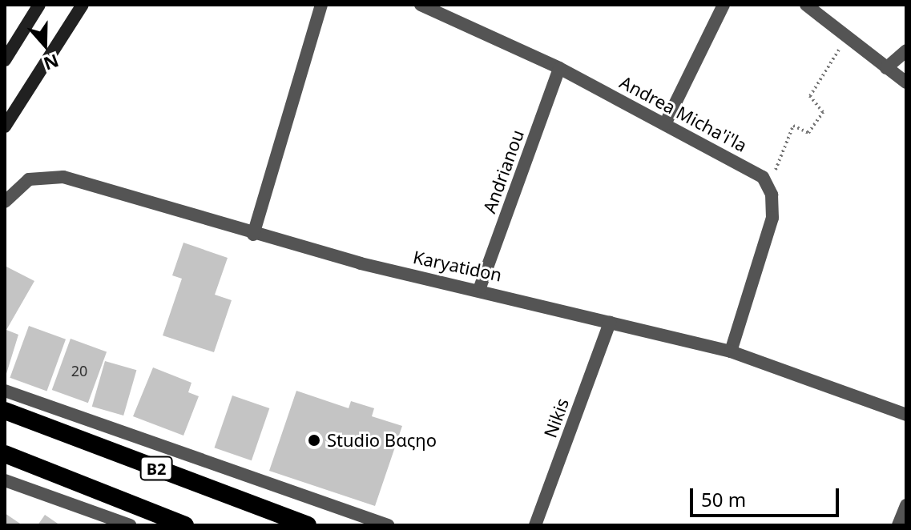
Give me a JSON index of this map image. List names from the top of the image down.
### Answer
{
  "streets": {
    "highway": ["B2"],
    "street": [
      "Andrea Micha'i'la",
      "Andrianou",
      "Karyatidon",
      "Nikis"
    ]
  },
  "crossings": [
    ["Andrea Micha'i'la", "Andrianou"],
    ["Andrianou", "Karyatidon"],
    ["Karyatidon", "Nikis"]
  ],
  "places": ["Studio Βαςηο"],
  "house_numbers": ["20"],
  "scale_bar": "50 m",
  "north": "bottom"
}
